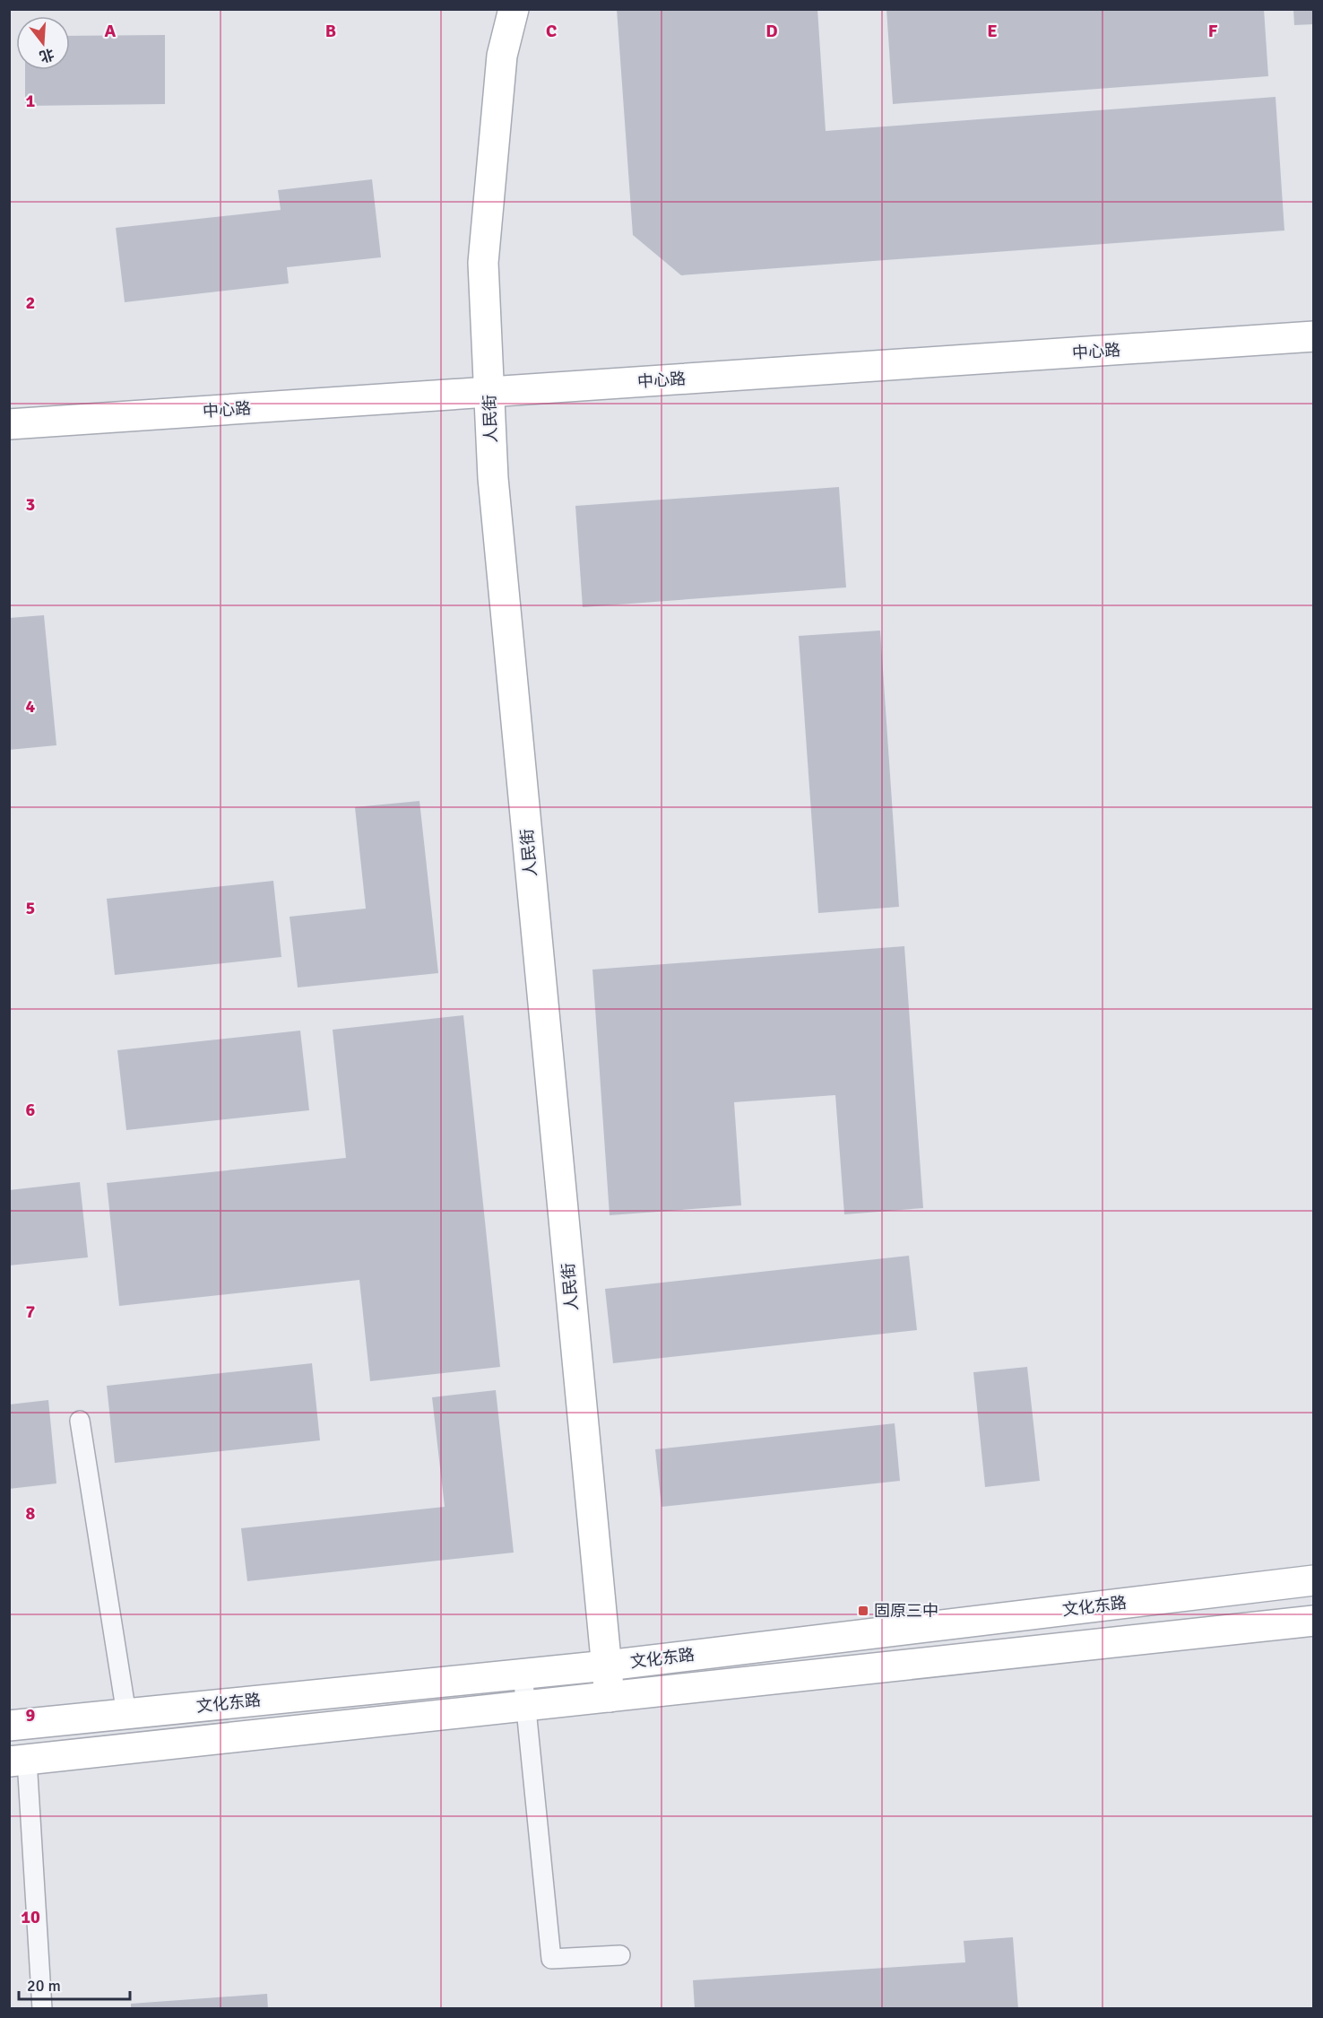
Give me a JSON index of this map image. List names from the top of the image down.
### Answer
{
  "streets": {
    "street": ["中心路", "人民街", "文化东路"]
  },
  "crossings": [
    ["中心路", "人民街"],
    ["人民街", "文化东路"]
  ],
  "places": {
    "transit": ["固原三中"]
  },
  "scale_bar": "20 m",
  "north": "bottom",
  "grid": {
    "columns": [
      "A",
      "B",
      "C",
      "D",
      "E",
      "F"
    ],
    "rows": [
      "1",
      "2",
      "3",
      "4",
      "5",
      "6",
      "7",
      "8",
      "9",
      "10"
    ]
  }
}
